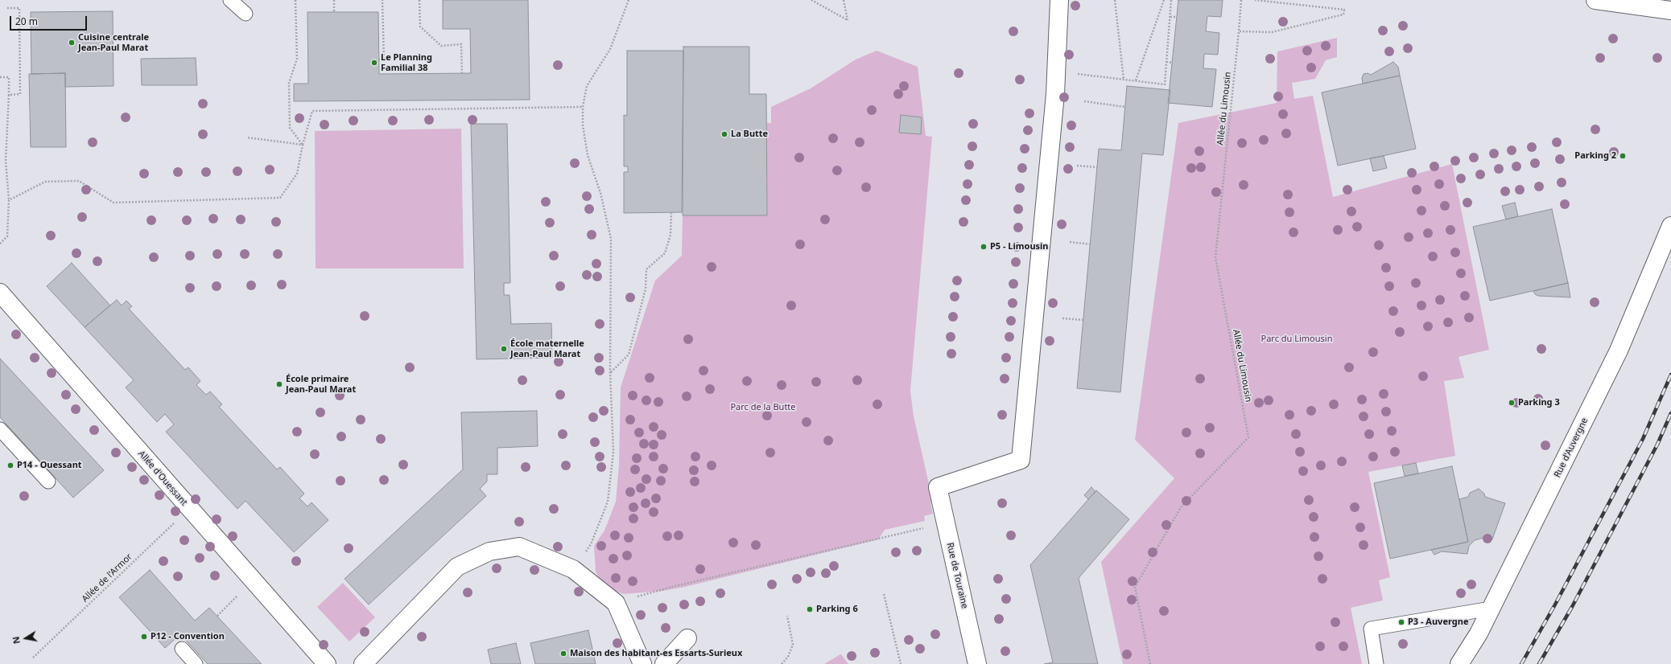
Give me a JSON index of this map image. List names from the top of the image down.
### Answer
{
  "streets": {
    "street": ["Rue d'Auvergne", "Allée d'Ouessant", "Rue de Touraine"],
    "path": ["Allée du Limousin", "Allée de l'Armor"]
  },
  "crossings": [
    ["Allée d'Ouessant", "Allée de l'Armor"]
  ],
  "parks": ["Parc du Limousin", "Parc de la Butte"],
  "places": [
    "Cuisine centrale Jean-Paul Marat",
    "Le Planning Familial 38",
    "La Butte",
    "Parking 2",
    "P5 - Limousin",
    "École maternelle Jean-Paul Marat",
    "École primaire Jean-Paul Marat",
    "Parking 3",
    "P14 - Ouessant",
    "Parking 6",
    "P3 - Auvergne",
    "P12 - Convention",
    "Maison des habitant-es Essarts-Surieux"
  ],
  "scale_bar": "20 m",
  "north": "left"
}
